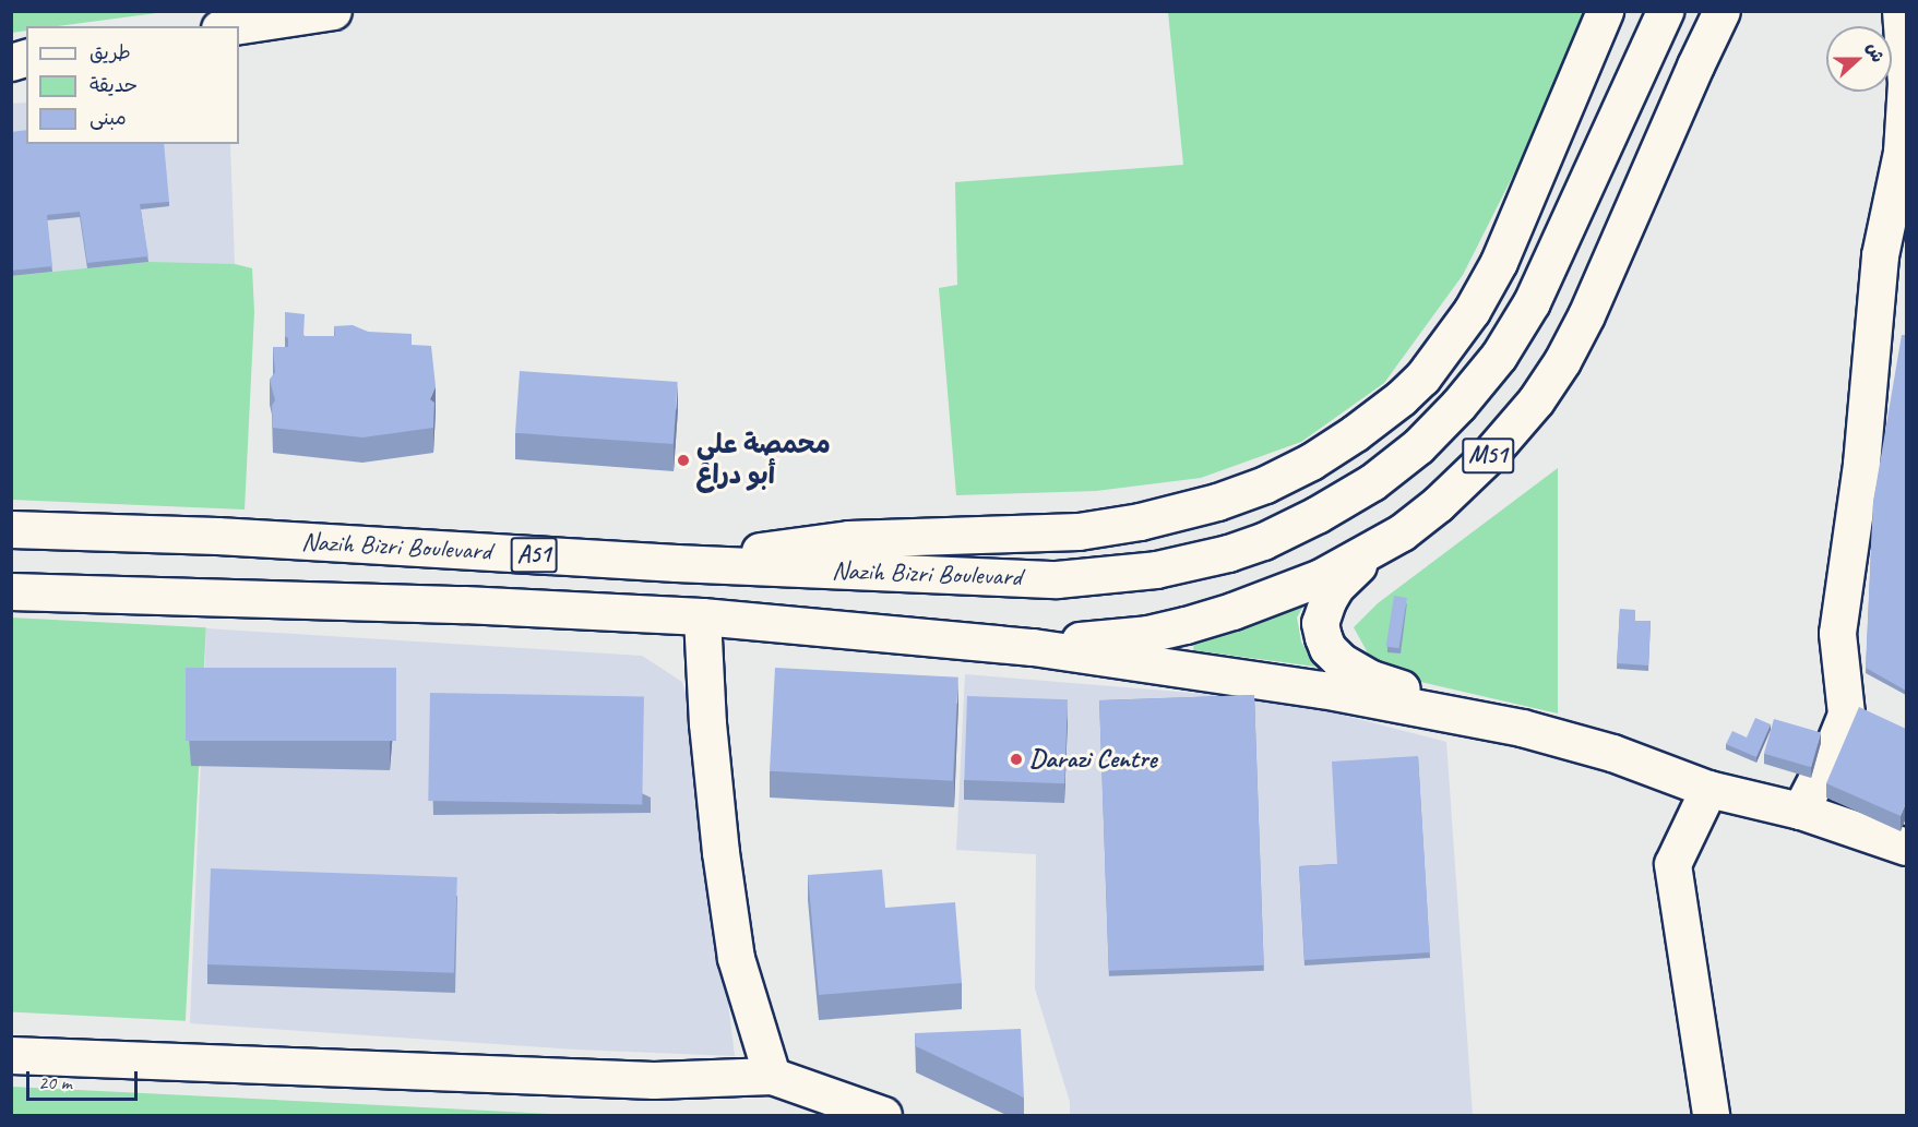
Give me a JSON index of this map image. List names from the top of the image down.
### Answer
{
  "streets": {
    "main road": ["M51", "Nazih Bizri Boulevard", "A51"]
  },
  "crossings": [
    ["M51", "Nazih Bizri Boulevard"]
  ],
  "places": ["محمصة علي أبو دراع", "Darazi Centre"],
  "legend": ["طريق", "حديقة", "مبنى"],
  "scale_bar": "20 m",
  "north": "right"
}
